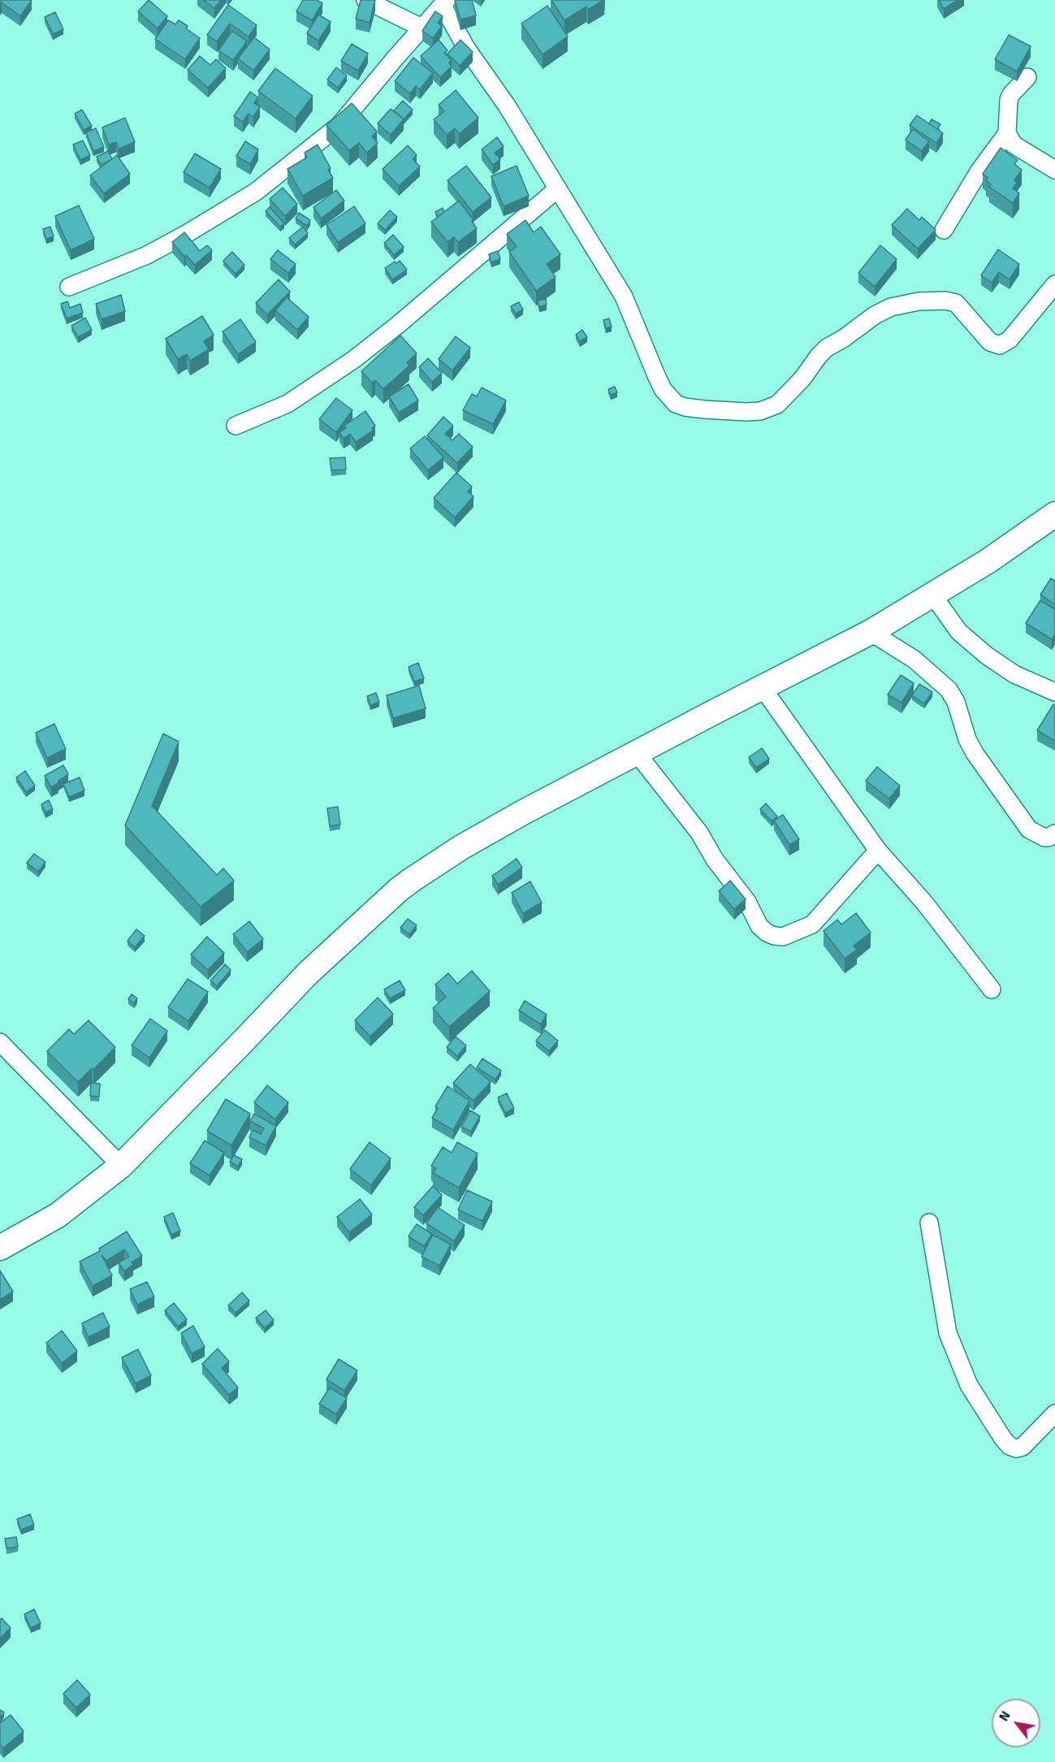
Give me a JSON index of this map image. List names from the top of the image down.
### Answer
{
  "north": "top left"
}
